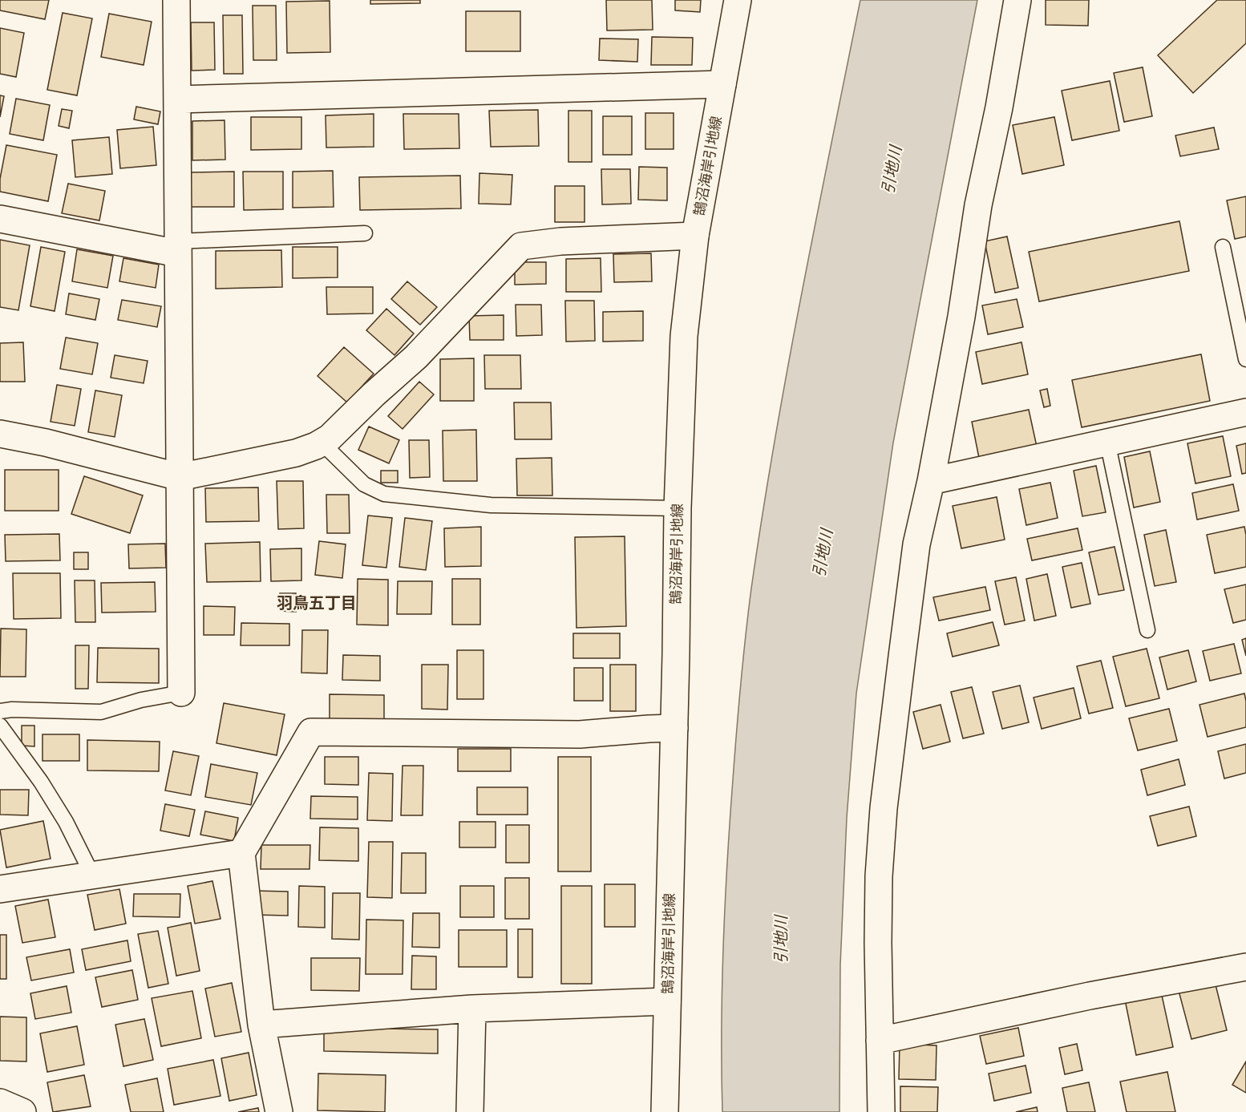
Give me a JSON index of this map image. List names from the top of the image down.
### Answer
{
  "streets": {
    "street": ["鵠沼海岸引地線"]
  },
  "districts": ["羽鳥五丁目"],
  "water": ["引地川"]
}
